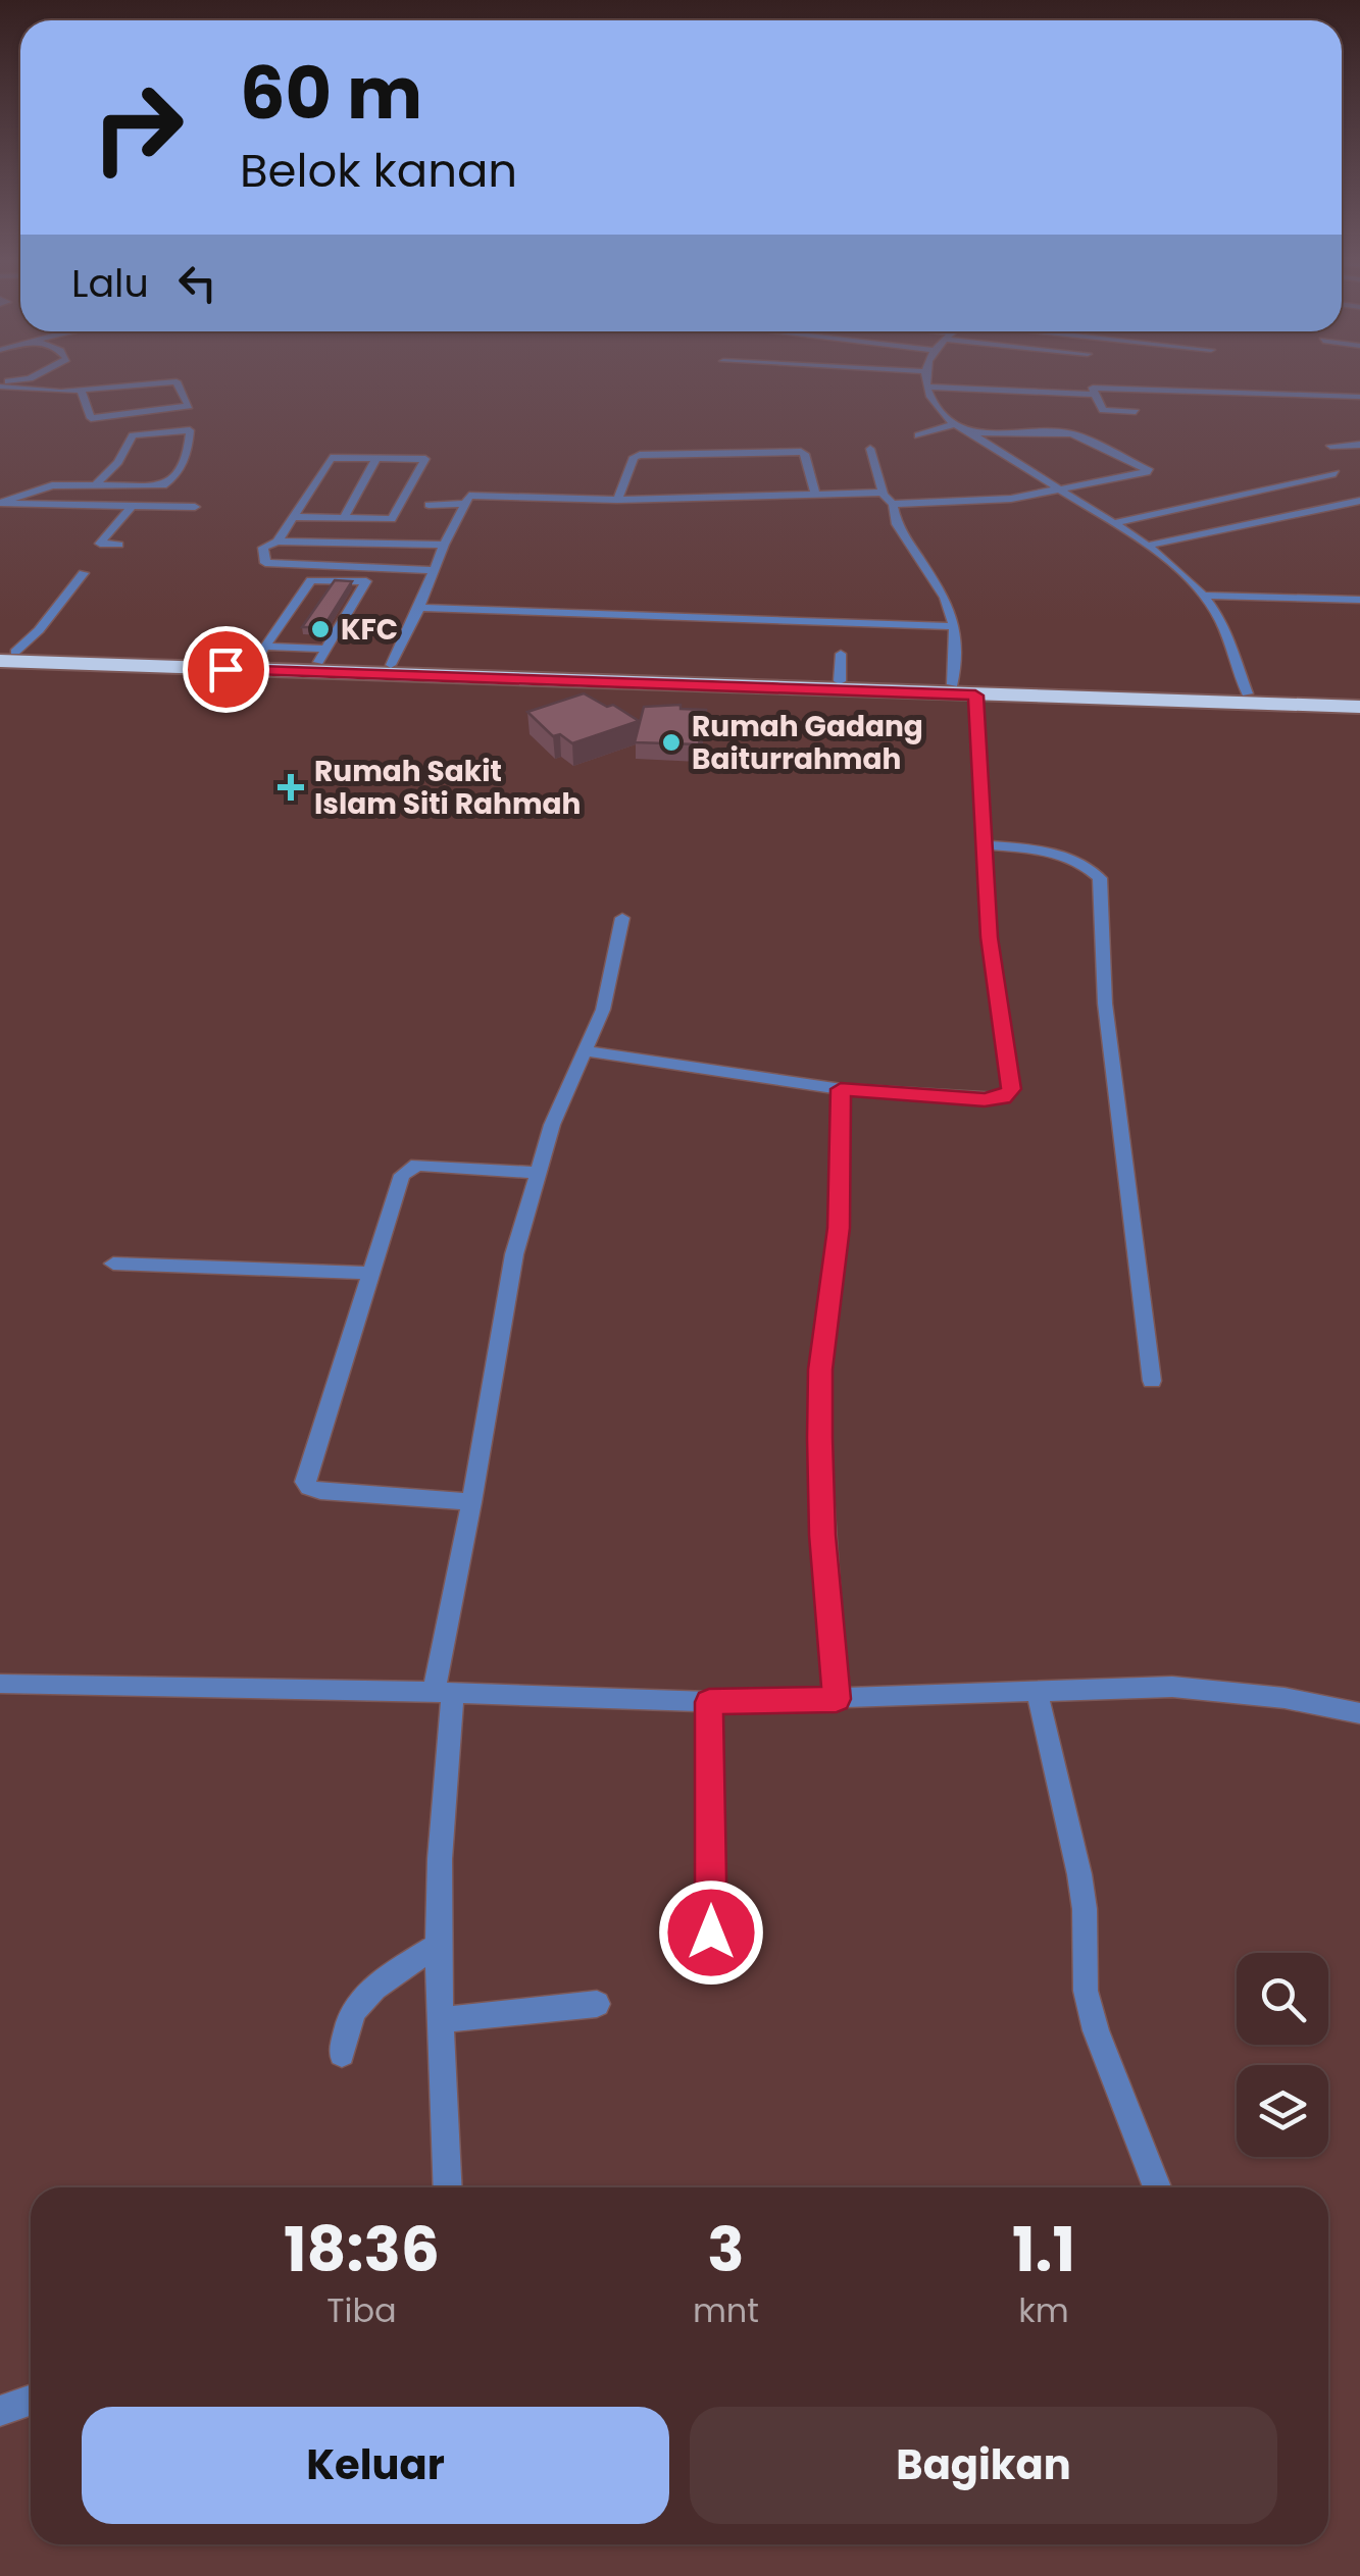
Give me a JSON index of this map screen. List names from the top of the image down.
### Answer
{
  "places": {
    "other": ["KFC", "Rumah Gadang Baiturrahmah"],
    "health": ["Rumah Sakit Islam Siti Rahmah"]
  },
  "page": {
    "turn": ["60 m", "Belok kanan"],
    "then": "Lalu",
    "eta": [
      "18:36",
      "Tiba",
      "3",
      "mnt",
      "1.1",
      "km"
    ],
    "buttons": ["Keluar", "Bagikan"]
  }
}
